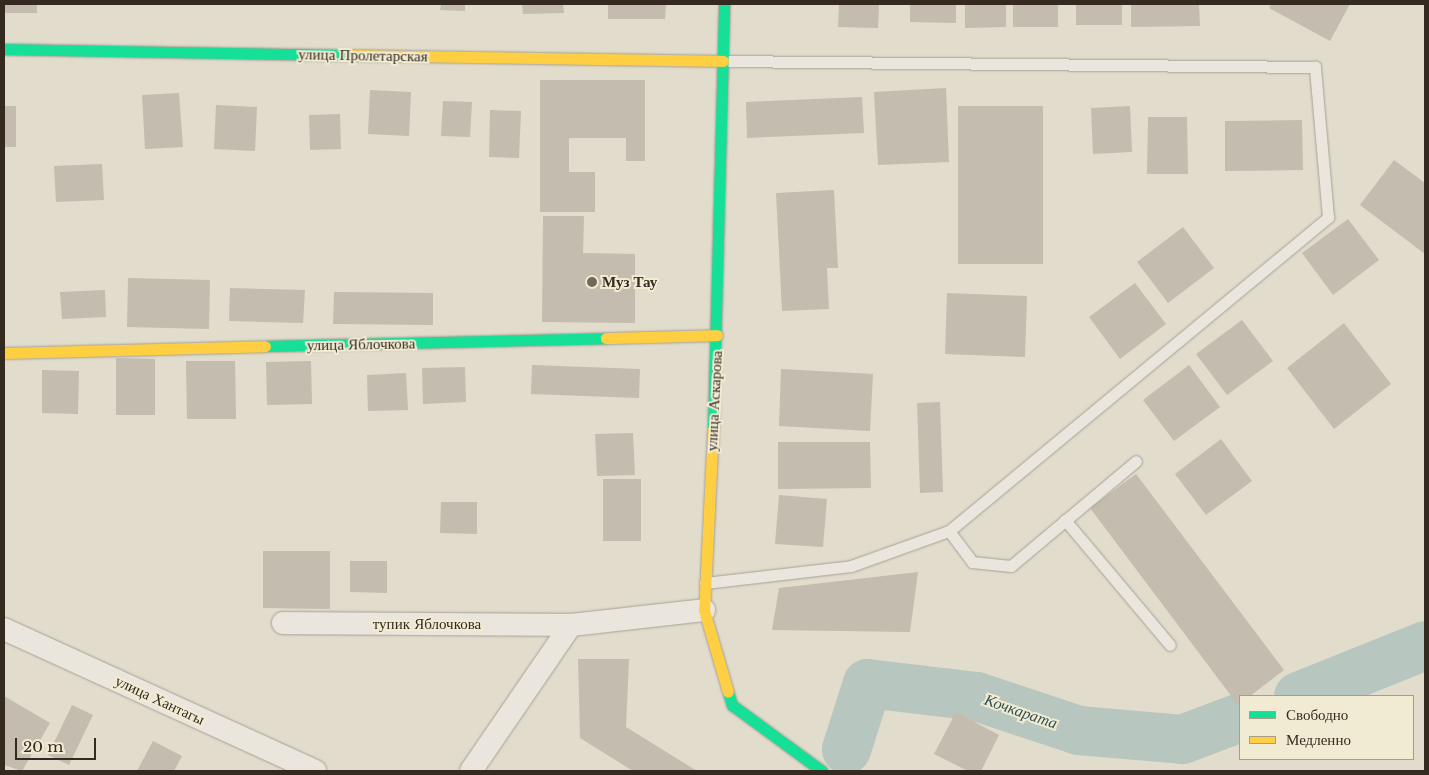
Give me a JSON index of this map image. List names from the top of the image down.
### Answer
{
  "streets": {
    "street": [
      "улица Пролетарская",
      "улица Яблочкова",
      "улица Аскарова",
      "тупик Яблочкова",
      "улица Хантагы"
    ]
  },
  "crossings": [
    ["улица Пролетарская", "улица Аскарова"],
    ["улица Яблочкова", "улица Аскарова"],
    ["улица Аскарова", "тупик Яблочкова"]
  ],
  "water": ["Кочкарата"],
  "places": ["Муз Тау"],
  "legend": ["Свободно", "Медленно"],
  "scale_bar": "20 m"
}
